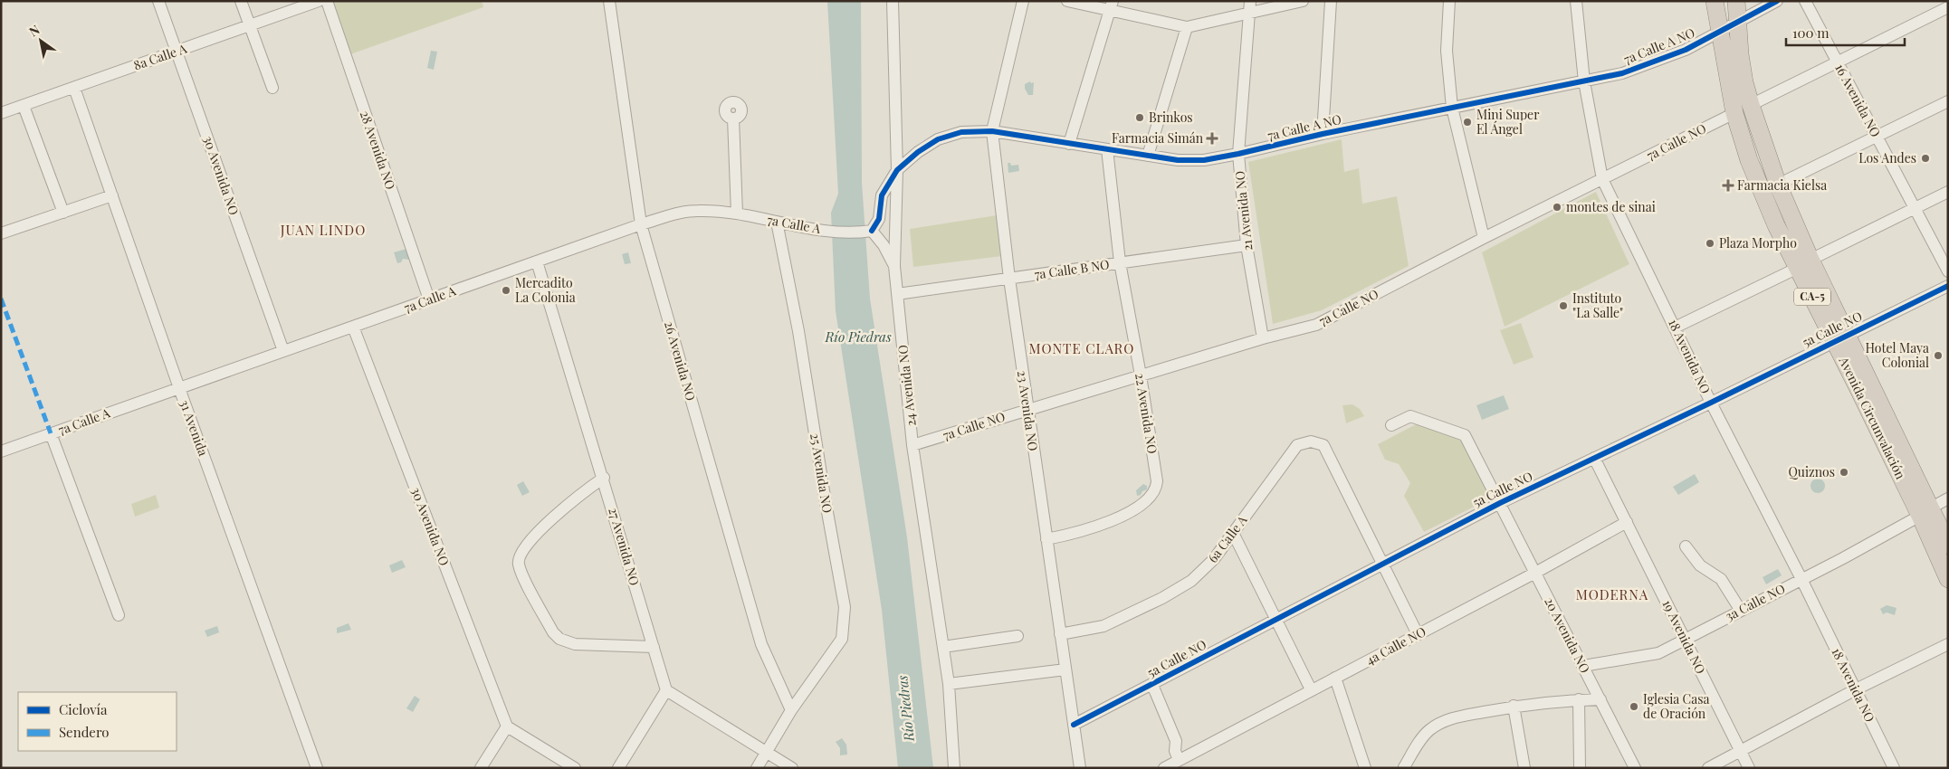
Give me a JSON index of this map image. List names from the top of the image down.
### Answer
{
  "streets": {
    "highway": ["CA-5", "Avenida Circunvalación"],
    "street": [
      "7a Calle A NO",
      "8a Calle A",
      "16 Avenida NO",
      "7a Calle NO",
      "28 Avenida NO",
      "30 Avenida NO",
      "21 Avenida NO",
      "7a Calle A",
      "7a Calle B NO",
      "5a Calle NO",
      "18 Avenida NO",
      "26 Avenida NO",
      "24 Avenida NO",
      "23 Avenida NO",
      "22 Avenida NO",
      "31 Avenida",
      "25 Avenida NO",
      "6a Calle A",
      "27 Avenida NO",
      "3a Calle NO",
      "20 Avenida NO",
      "19 Avenida NO",
      "4a Calle NO"
    ]
  },
  "crossings": [
    ["7a Calle A NO", "21 Avenida NO"],
    ["7a Calle A NO", "7a Calle A"],
    ["7a Calle A NO", "18 Avenida NO"],
    ["7a Calle A NO", "24 Avenida NO"],
    ["7a Calle A NO", "23 Avenida NO"],
    ["7a Calle A NO", "22 Avenida NO"],
    ["7a Calle A NO", "Avenida Circunvalación"],
    ["8a Calle A", "30 Avenida NO"],
    ["8a Calle A", "31 Avenida"],
    ["7a Calle NO", "21 Avenida NO"],
    ["7a Calle NO", "18 Avenida NO"],
    ["7a Calle NO", "24 Avenida NO"],
    ["7a Calle NO", "23 Avenida NO"],
    ["7a Calle NO", "22 Avenida NO"],
    ["7a Calle NO", "Avenida Circunvalación"],
    ["28 Avenida NO", "7a Calle A"],
    ["30 Avenida NO", "7a Calle A"],
    ["21 Avenida NO", "7a Calle B NO"],
    ["7a Calle A", "26 Avenida NO"],
    ["7a Calle A", "31 Avenida"],
    ["7a Calle A", "25 Avenida NO"],
    ["7a Calle A", "27 Avenida NO"],
    ["7a Calle B NO", "24 Avenida NO"],
    ["7a Calle B NO", "23 Avenida NO"],
    ["7a Calle B NO", "22 Avenida NO"],
    ["5a Calle NO", "18 Avenida NO"],
    ["5a Calle NO", "23 Avenida NO"],
    ["5a Calle NO", "Avenida Circunvalación"],
    ["5a Calle NO", "6a Calle A"],
    ["5a Calle NO", "20 Avenida NO"],
    ["5a Calle NO", "19 Avenida NO"],
    ["18 Avenida NO", "3a Calle NO"],
    ["26 Avenida NO", "25 Avenida NO"],
    ["23 Avenida NO", "22 Avenida NO"],
    ["23 Avenida NO", "6a Calle A"],
    ["Avenida Circunvalación", "3a Calle NO"],
    ["3a Calle NO", "20 Avenida NO"],
    ["3a Calle NO", "19 Avenida NO"],
    ["20 Avenida NO", "4a Calle NO"],
    ["19 Avenida NO", "4a Calle NO"]
  ],
  "districts": ["JUAN LINDO", "MONTE CLARO", "MODERNA"],
  "water": ["Río Piedras"],
  "places": {
    "other": [
      "Brinkos",
      "Mini Super El Ángel",
      "Los Andes",
      "montes de sinai",
      "Plaza Morpho",
      "Mercadito La Colonia",
      "Instituto \"La Salle\"",
      "Hotel Maya Colonial",
      "Quiznos",
      "Iglesia Casa de Oración"
    ],
    "health": ["Farmacia Simán", "Farmacia Kielsa"]
  },
  "legend": ["Ciclovía", "Sendero"],
  "scale_bar": "100 m",
  "north": "top left"
}
